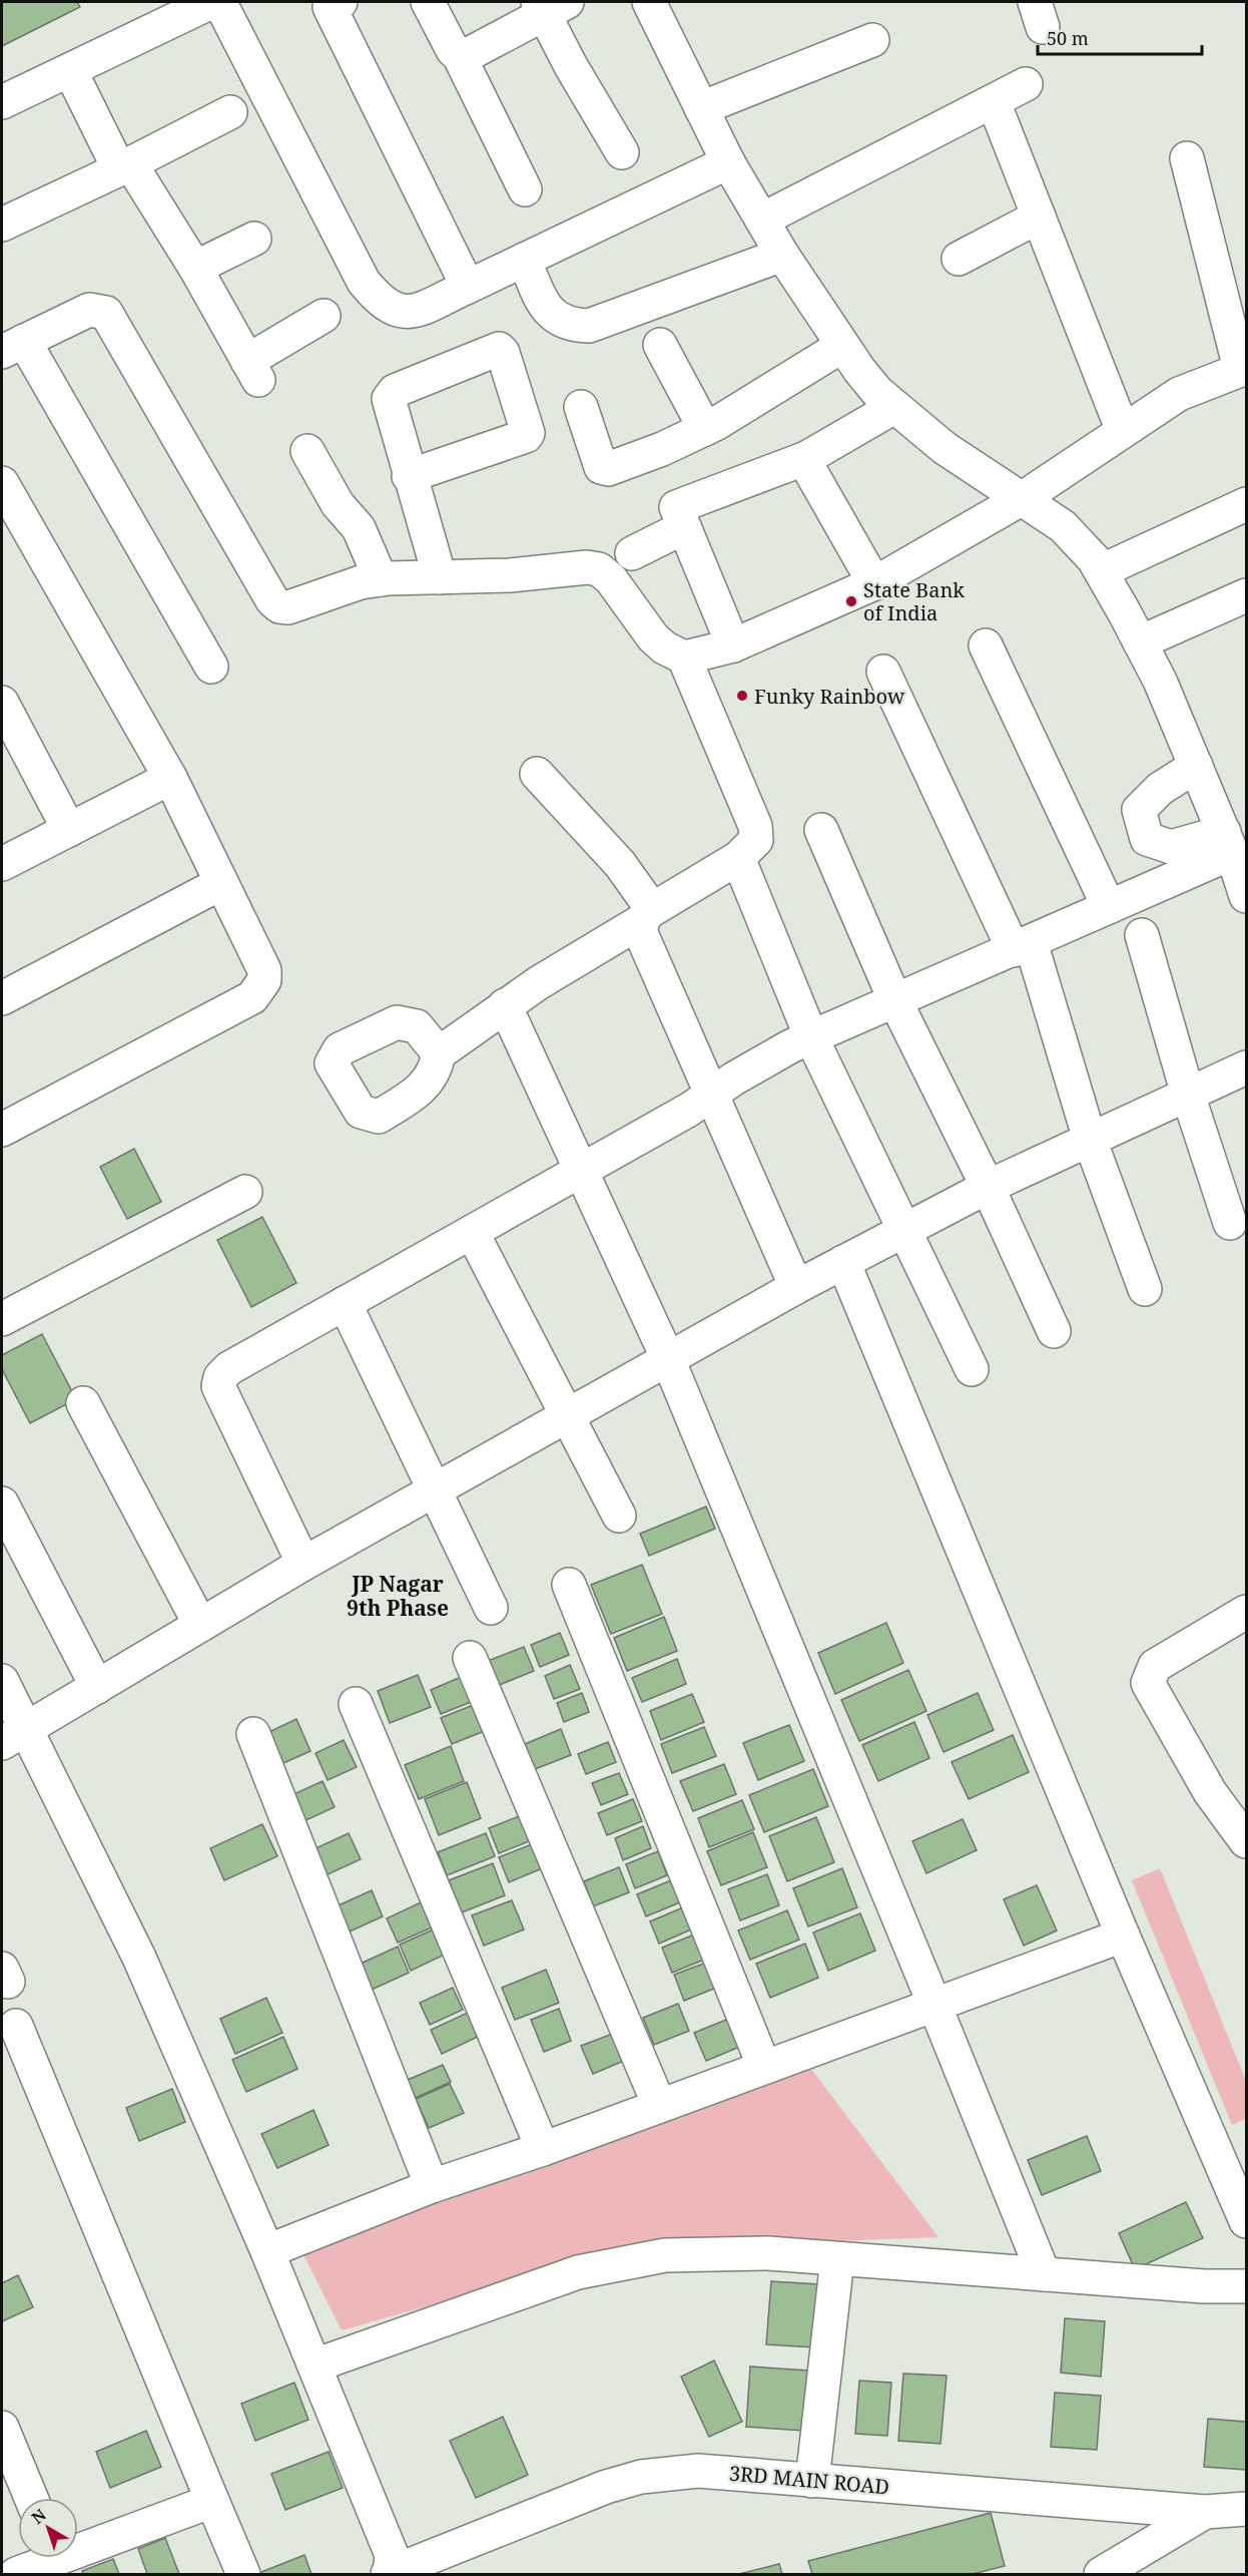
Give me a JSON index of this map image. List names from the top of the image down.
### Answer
{
  "streets": {
    "street": ["3RD MAIN ROAD"]
  },
  "districts": ["JP Nagar 9th Phase"],
  "places": ["State Bank of India", "Funky Rainbow"],
  "scale_bar": "50 m",
  "north": "top left"
}
